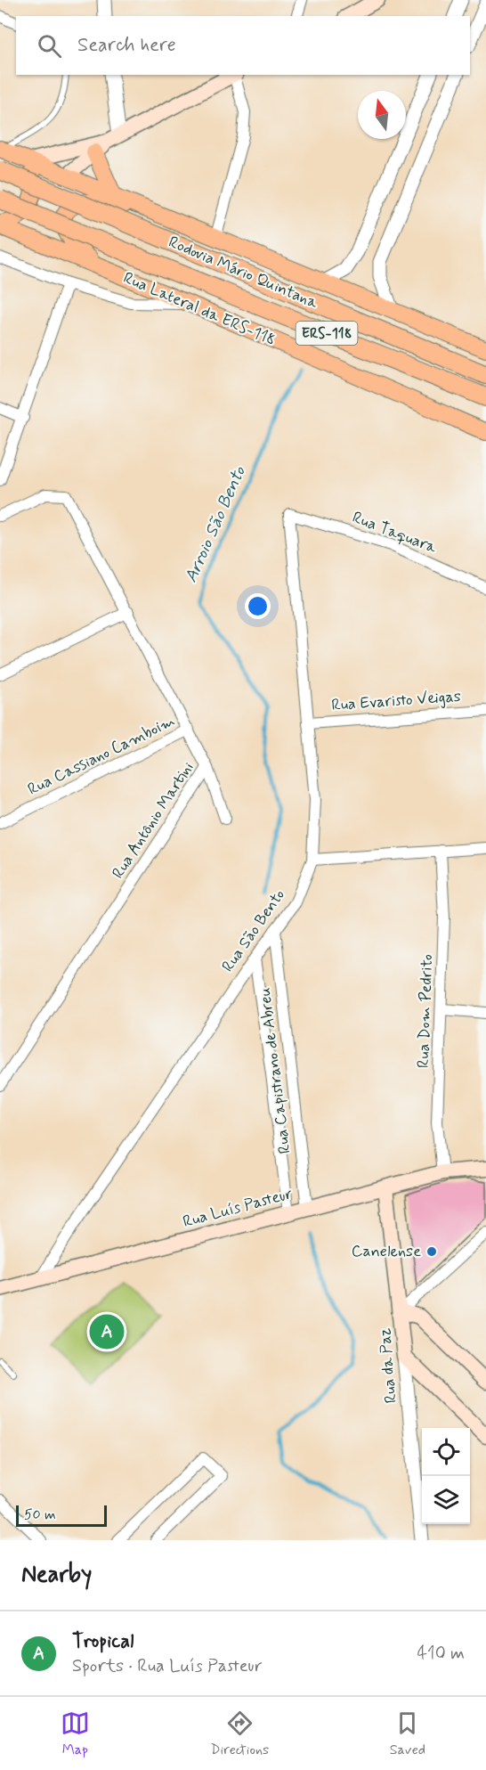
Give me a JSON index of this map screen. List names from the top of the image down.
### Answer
{
  "streets": {
    "highway": ["Rodovia Mário Quintana", "ERS-118"],
    "main road": ["Rua Lateral da ERS-118", "Rua Luís Pasteur", "Rua da Paz"],
    "street": [
      "Rua Taquara",
      "Rua Evaristo Veigas",
      "Rua Cassiano Camboim",
      "Rua Antônio Martini",
      "Rua São Bento",
      "Rua Dom Pedrito",
      "Rua Capistrano de Abreu"
    ]
  },
  "crossings": [
    ["Rua Taquara", "Rua São Bento"],
    ["Rua Evaristo Veigas", "Rua São Bento"],
    ["Rua Cassiano Camboim", "Rua Antônio Martini"],
    ["Rua São Bento", "Rua Capistrano de Abreu"],
    ["Rua São Bento", "Rua Luís Pasteur"],
    ["Rua Dom Pedrito", "Rua Luís Pasteur"],
    ["Rua Capistrano de Abreu", "Rua Luís Pasteur"],
    ["Rua Luís Pasteur", "Rua da Paz"]
  ],
  "water": ["Arroio São Bento"],
  "places": ["Canelense"],
  "scale_bar": "50 m",
  "north": "top",
  "page": {
    "search": "Search here",
    "pins": "A",
    "scale": "50 m",
    "heading": "Nearby",
    "list": [
      {
        "mark": "A",
        "name": "Tropical",
        "note": "Sports · Rua Luís Pasteur",
        "value": "410 m"
      }
    ],
    "nav": ["Map", "Directions", "Saved"]
  }
}
